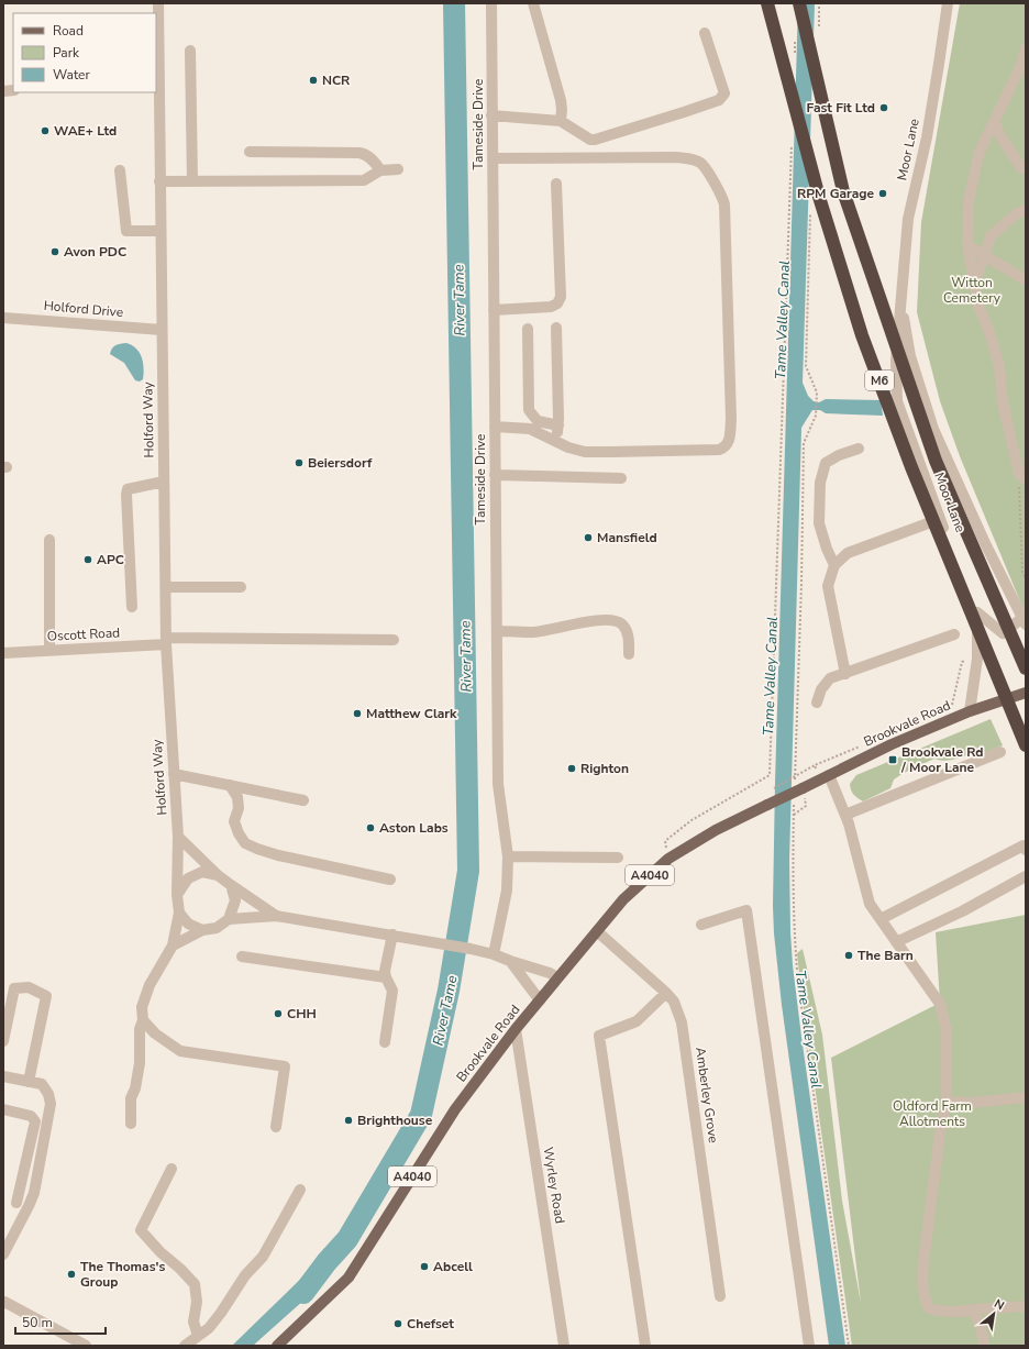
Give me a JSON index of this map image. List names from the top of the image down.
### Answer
{
  "streets": {
    "highway": ["M6"],
    "main road": ["Brookvale Road", "A4040"],
    "street": [
      "Tameside Drive",
      "Moor Lane",
      "Holford Drive",
      "Holford Way",
      "Oscott Road",
      "Amberley Grove",
      "Wyrley Road"
    ]
  },
  "crossings": [
    ["Moor Lane", "Brookvale Road"],
    ["Holford Drive", "Holford Way"],
    ["Holford Way", "Oscott Road"],
    ["Brookvale Road", "Amberley Grove"],
    ["Brookvale Road", "Wyrley Road"]
  ],
  "water": ["River Tame", "Tame Valley Canal"],
  "parks": ["Witton Cemetery", "Oldford Farm Allotments"],
  "places": {
    "other": [
      "NCR",
      "Fast Fit Ltd",
      "WAE+ Ltd",
      "RPM Garage",
      "Avon PDC",
      "Beiersdorf",
      "Mansfield",
      "APC",
      "Matthew Clark",
      "Righton",
      "Aston Labs",
      "The Barn",
      "CHH",
      "Brighthouse",
      "Abcell",
      "The Thomas's Group",
      "Chefset"
    ],
    "transit": ["Brookvale Rd / Moor Lane"]
  },
  "legend": ["Road", "Park", "Water"],
  "scale_bar": "50 m",
  "north": "top right"
}
